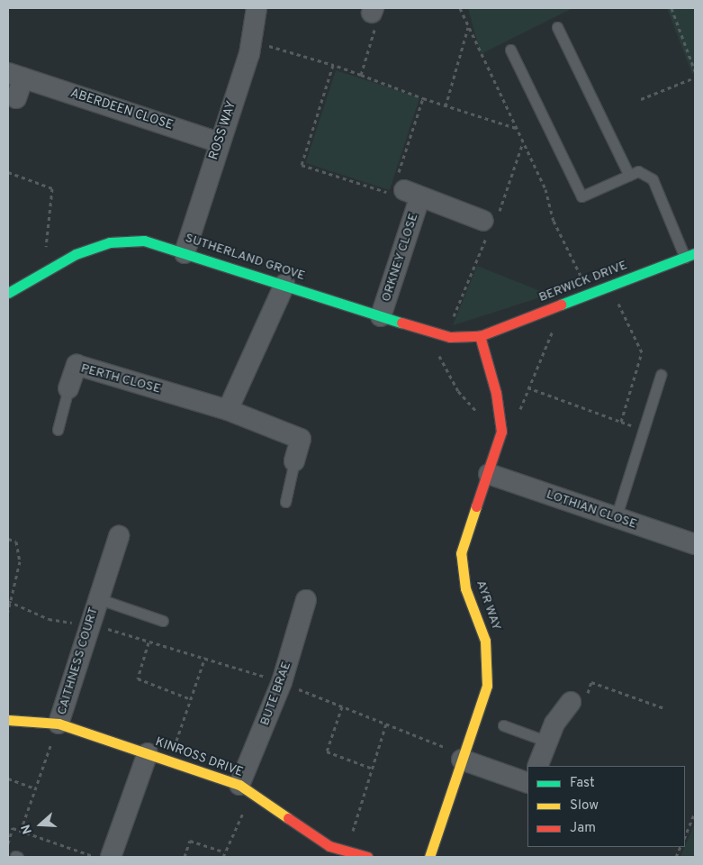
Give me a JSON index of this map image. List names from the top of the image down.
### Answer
{
  "streets": {
    "street": [
      "ABERDEEN CLOSE",
      "ROSS WAY",
      "SUTHERLAND GROVE",
      "ORKNEY CLOSE",
      "BERWICK DRIVE",
      "PERTH CLOSE",
      "LOTHIAN CLOSE",
      "AYR WAY",
      "CAITHNESS COURT",
      "BUTE BRAE",
      "KINROSS DRIVE"
    ]
  },
  "crossings": [
    ["ABERDEEN CLOSE", "ROSS WAY"],
    ["ROSS WAY", "SUTHERLAND GROVE"],
    ["SUTHERLAND GROVE", "ORKNEY CLOSE"],
    ["SUTHERLAND GROVE", "BERWICK DRIVE"],
    ["SUTHERLAND GROVE", "AYR WAY"],
    ["BERWICK DRIVE", "AYR WAY"],
    ["LOTHIAN CLOSE", "AYR WAY"],
    ["CAITHNESS COURT", "KINROSS DRIVE"],
    ["BUTE BRAE", "KINROSS DRIVE"]
  ],
  "legend": ["Fast", "Slow", "Jam"],
  "north": "left"
}
